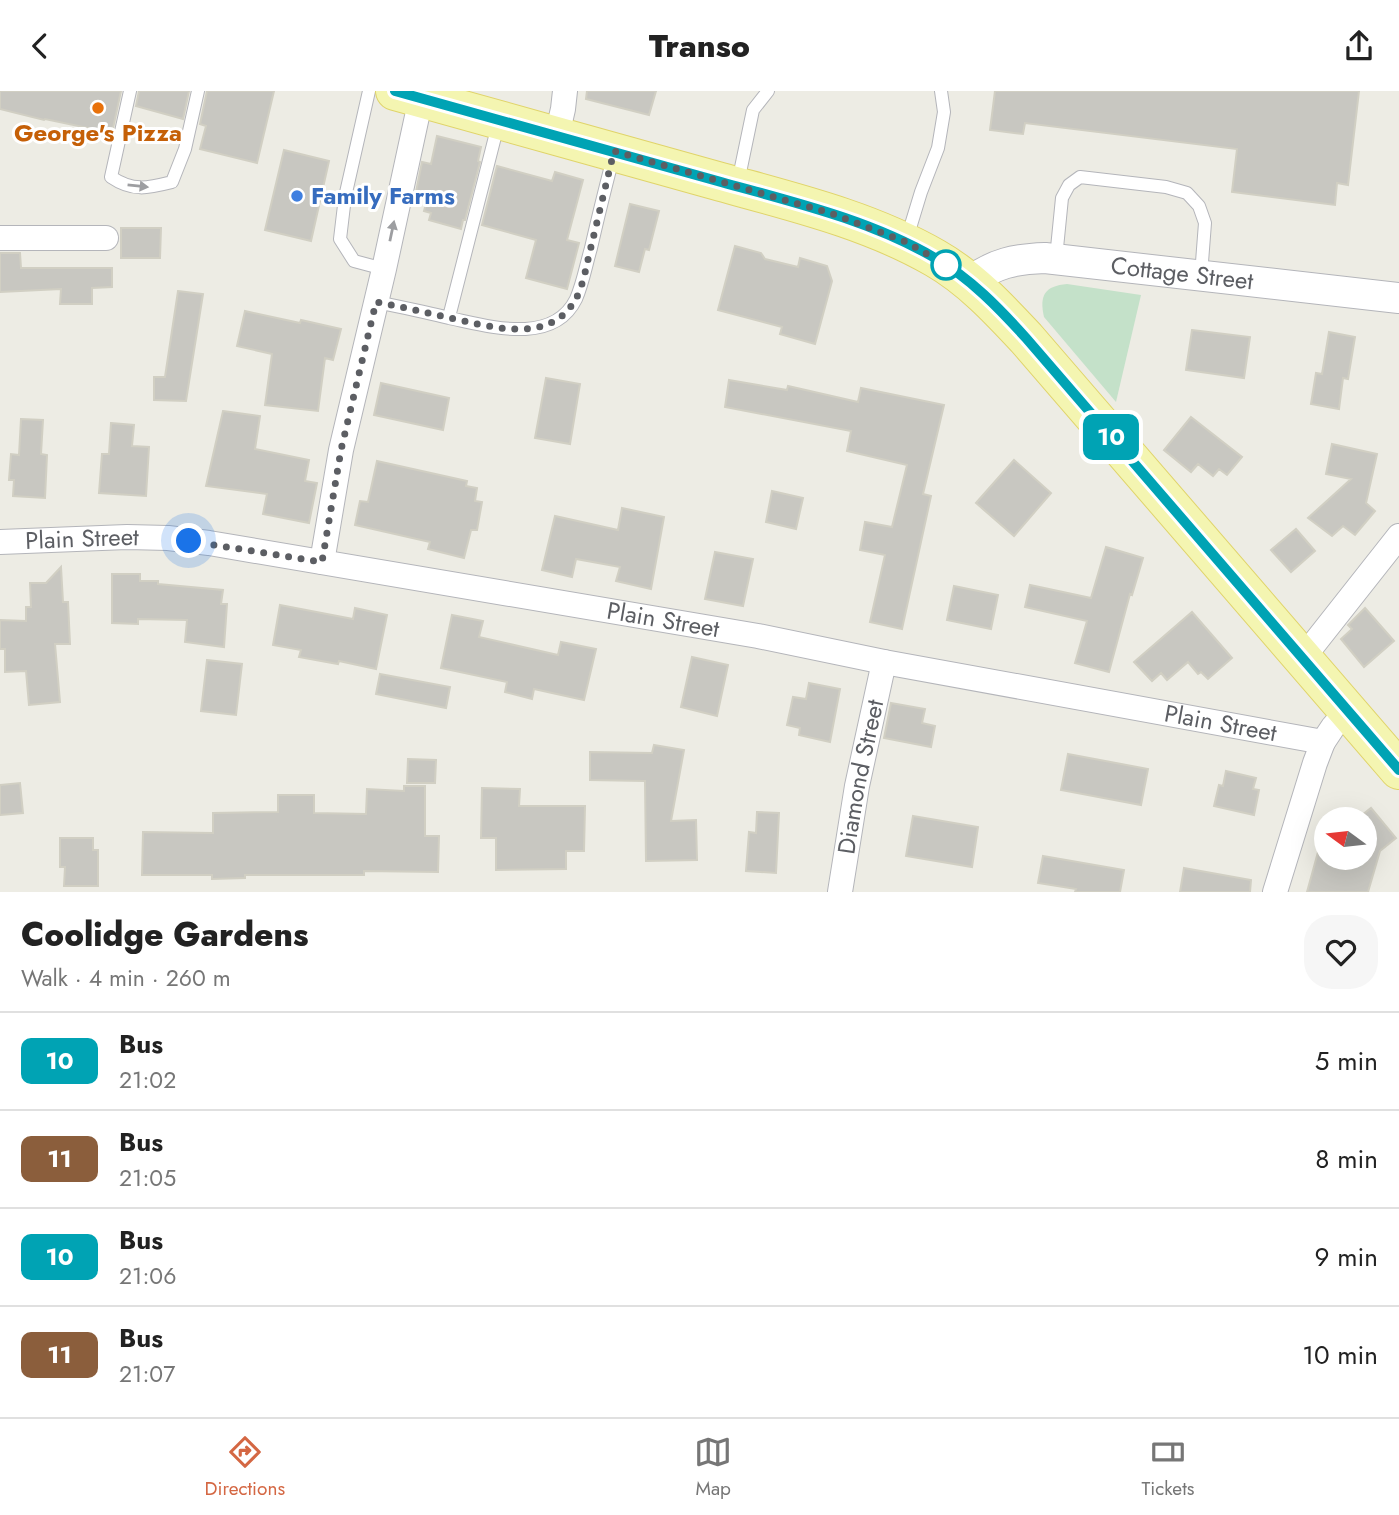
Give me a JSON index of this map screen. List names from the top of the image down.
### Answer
{
  "streets": {
    "street": ["Cottage Street", "Plain Street", "Diamond Street"]
  },
  "crossings": [
    ["Plain Street", "Diamond Street"]
  ],
  "places": ["George's Pizza", "Family Farms"],
  "lines": ["bus line 10"],
  "north": "left",
  "page": {
    "header": "Transo",
    "on_map": "10",
    "heading": ["Coolidge Gardens", "Walk · 4 min · 260 m"],
    "list": [
      {
        "mark": "10",
        "name": "Bus",
        "note": "21:02",
        "value": "5 min"
      },
      {
        "mark": "11",
        "name": "Bus",
        "note": "21:05",
        "value": "8 min"
      },
      {
        "mark": "10",
        "name": "Bus",
        "note": "21:06",
        "value": "9 min"
      },
      {
        "mark": "11",
        "name": "Bus",
        "note": "21:07",
        "value": "10 min"
      }
    ],
    "tabs": ["Directions", "Map", "Tickets"]
  }
}
